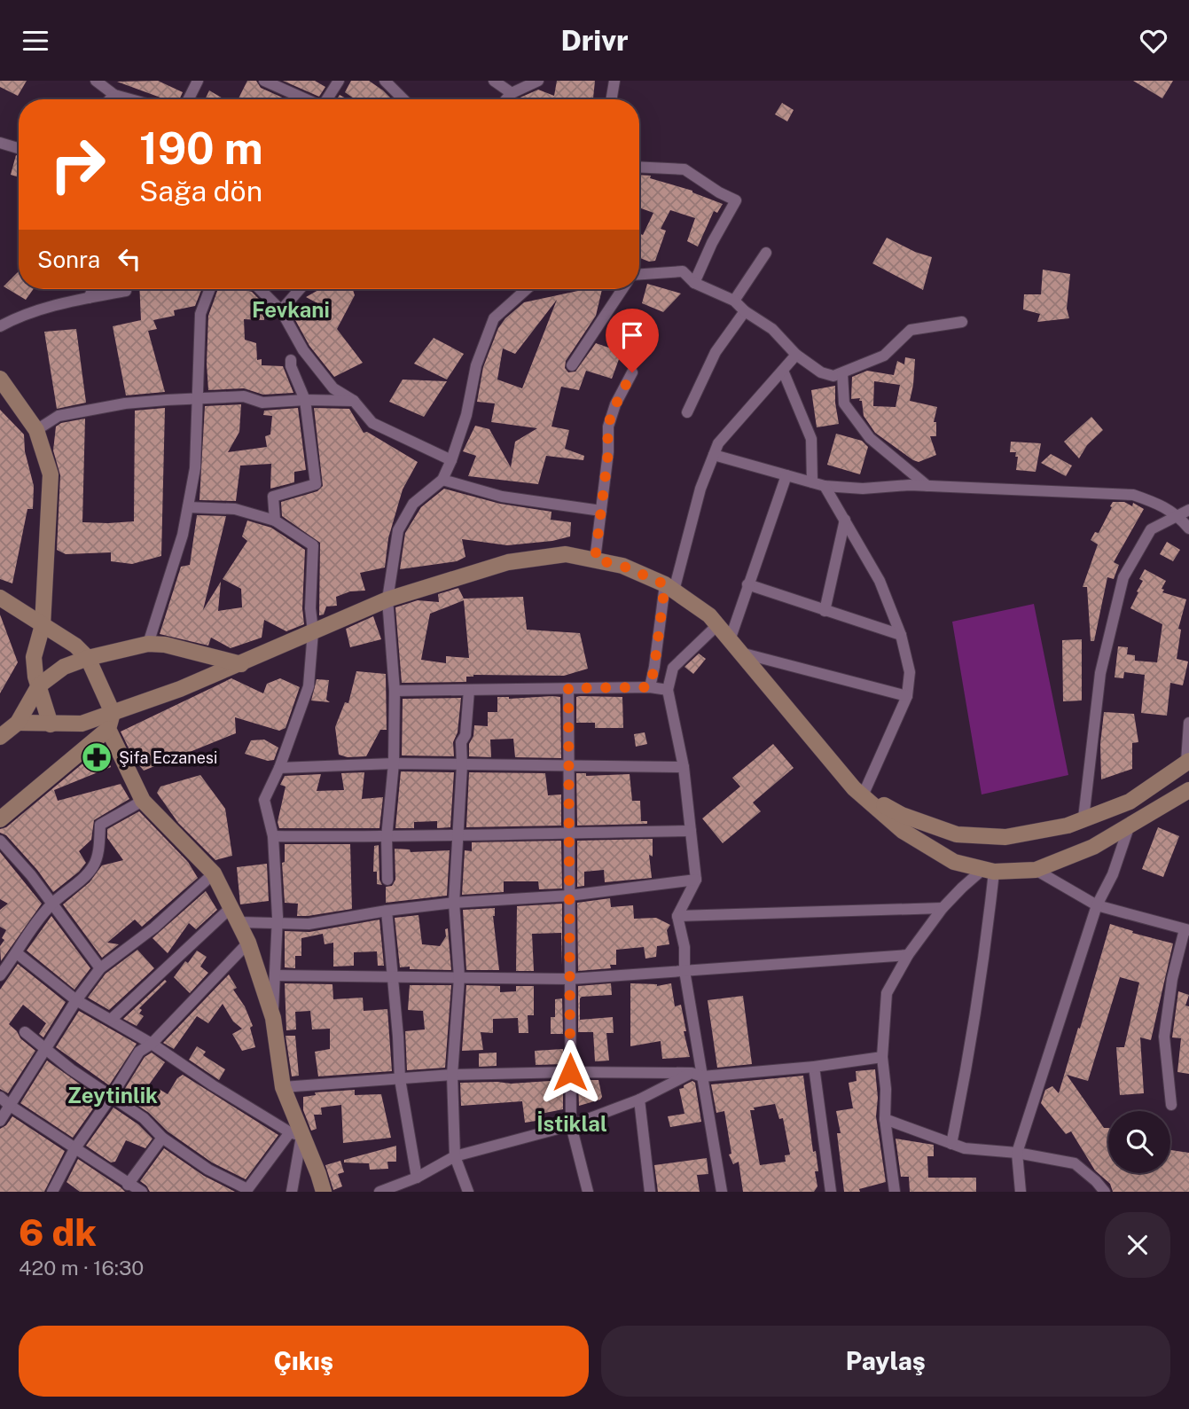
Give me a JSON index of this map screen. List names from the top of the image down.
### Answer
{
  "districts": ["Fevkani", "Zeytinlik", "İstiklal"],
  "places": {
    "pharmacy": ["Şifa Eczanesi"]
  },
  "page": {
    "header": "Drivr",
    "turn": ["190 m", "Sağa dön"],
    "then": "Sonra",
    "heading": ["6 dk", "420 m · 16:30"],
    "buttons": ["Çıkış", "Paylaş"]
  }
}
